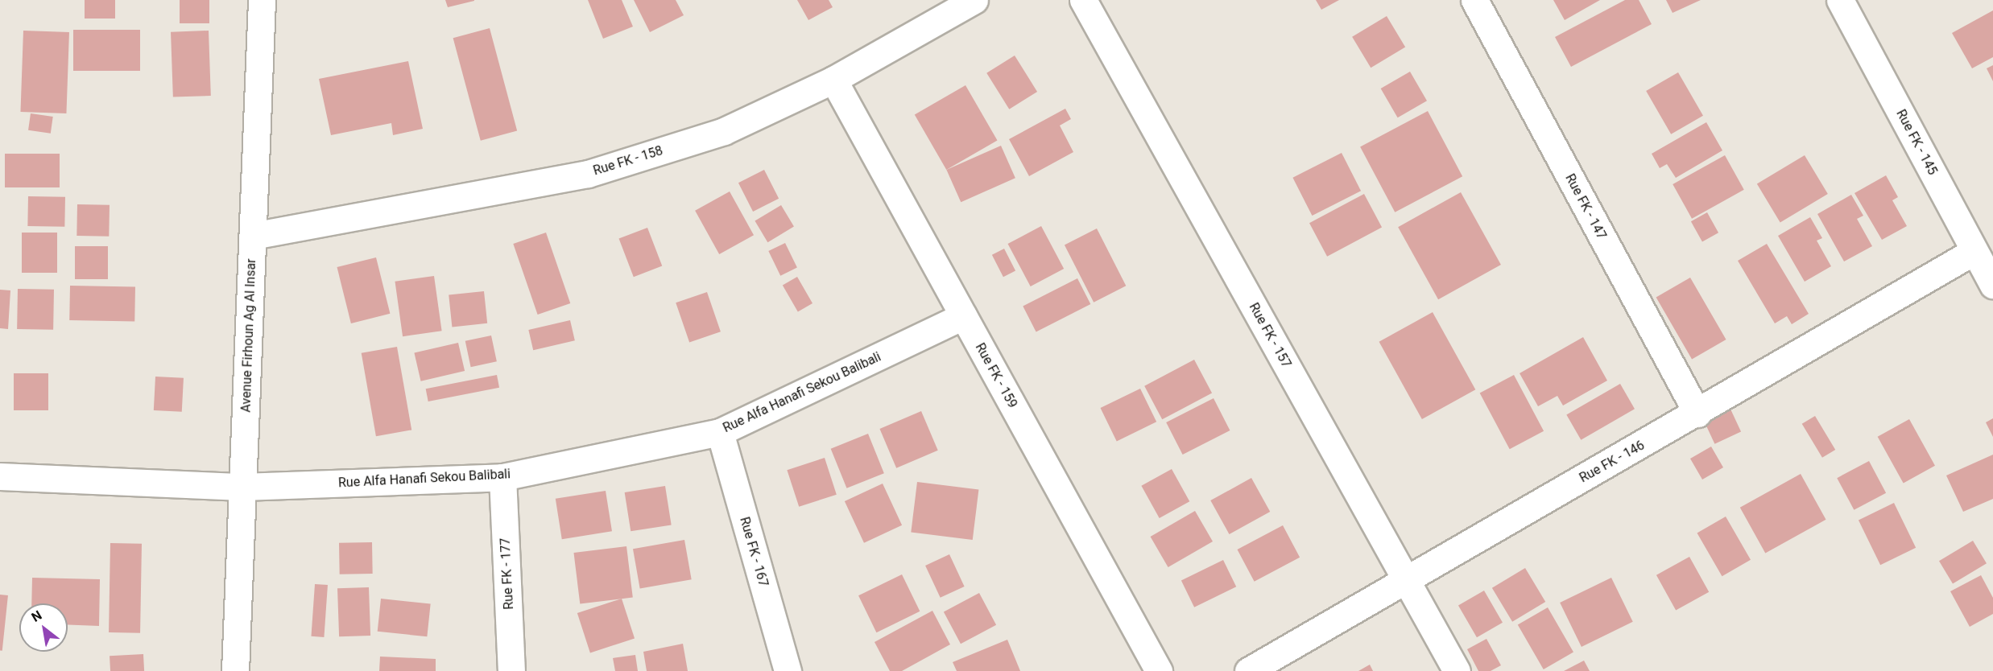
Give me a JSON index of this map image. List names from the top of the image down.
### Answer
{
  "streets": {
    "street": [
      "Rue FK - 145",
      "Rue FK - 158",
      "Rue FK - 147",
      "Avenue Firhoun Ag Al Insar",
      "Rue FK - 157",
      "Rue FK - 159",
      "Rue Alfa Hanafi Sekou Balibali",
      "Rue FK - 146",
      "Rue FK - 167",
      "Rue FK - 177"
    ]
  },
  "crossings": [
    ["Rue FK - 145", "Rue FK - 146"],
    ["Rue FK - 158", "Avenue Firhoun Ag Al Insar"],
    ["Rue FK - 158", "Rue FK - 159"],
    ["Rue FK - 147", "Rue FK - 146"],
    ["Avenue Firhoun Ag Al Insar", "Rue Alfa Hanafi Sekou Balibali"],
    ["Rue FK - 157", "Rue FK - 146"],
    ["Rue FK - 159", "Rue Alfa Hanafi Sekou Balibali"],
    ["Rue Alfa Hanafi Sekou Balibali", "Rue FK - 167"],
    ["Rue Alfa Hanafi Sekou Balibali", "Rue FK - 177"]
  ],
  "north": "top left"
}
